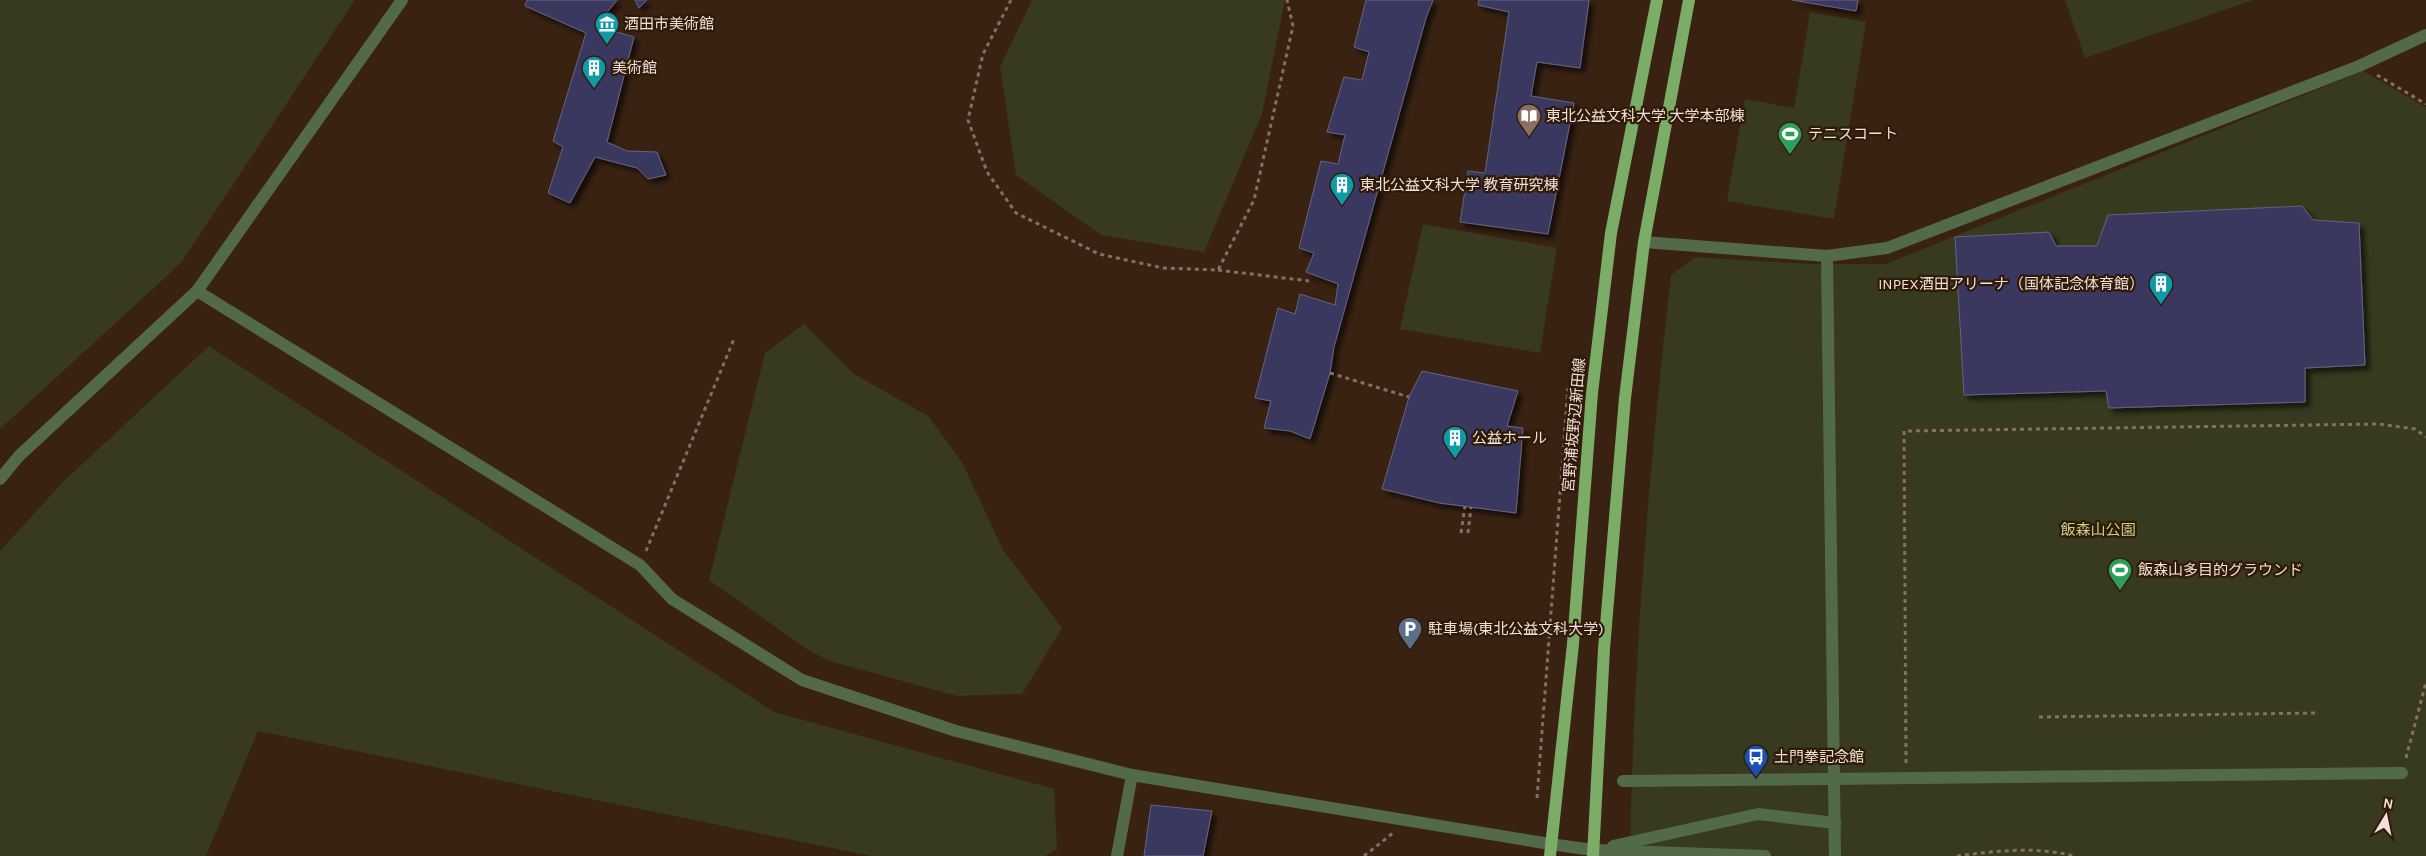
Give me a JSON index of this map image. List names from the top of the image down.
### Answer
{
  "streets": {
    "main road": ["宮野浦坂野辺新田線"]
  },
  "parks": ["飯森山公園"],
  "places": {
    "museum": ["酒田市美術館"],
    "building": [
      "美術館",
      "東北公益文科大学 教育研究棟",
      "INPEX酒田アリーナ（国体記念体育館）",
      "公益ホール"
    ],
    "library": ["東北公益文科大学 大学本部棟"],
    "sports": ["テニスコート", "飯森山多目的グラウンド"],
    "parking": ["駐車場(東北公益文科大学)"],
    "bus stop": ["土門拳記念館"]
  },
  "north": "top"
}
